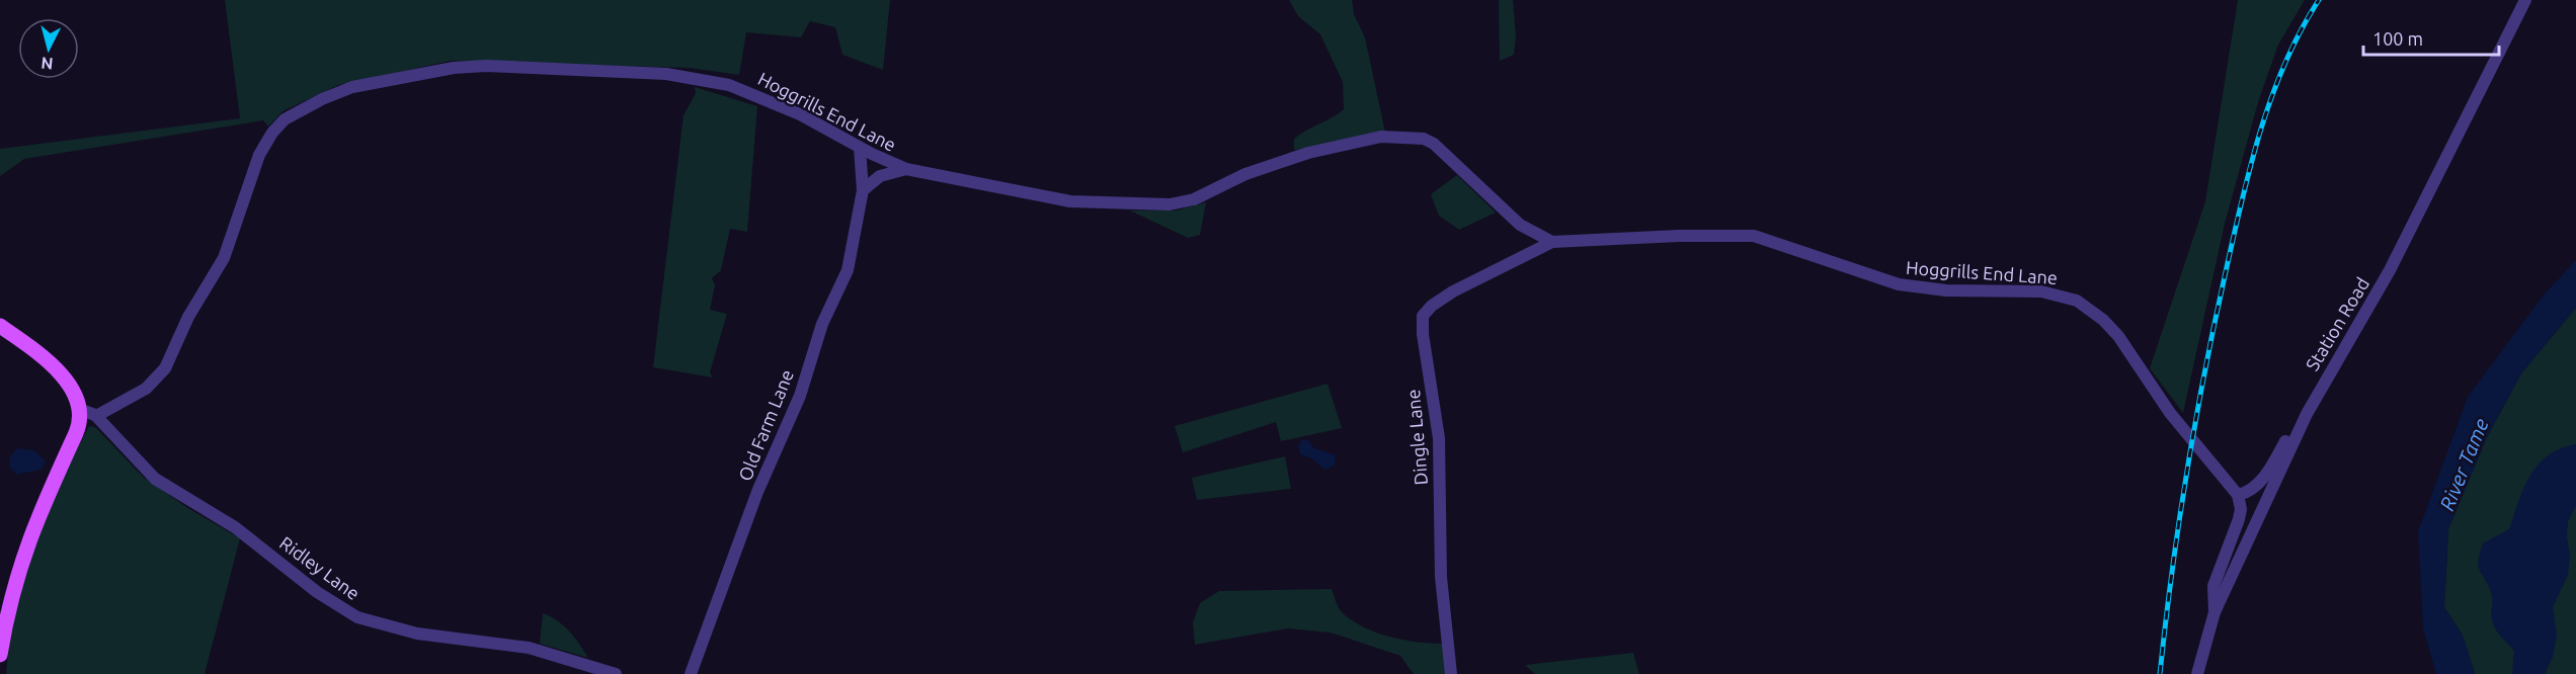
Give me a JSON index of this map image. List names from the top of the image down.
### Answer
{
  "streets": {
    "street": [
      "Hoggrills End Lane",
      "Station Road",
      "Old Farm Lane",
      "Dingle Lane",
      "Ridley Lane"
    ]
  },
  "crossings": [
    ["Hoggrills End Lane", "Old Farm Lane"],
    ["Hoggrills End Lane", "Dingle Lane"],
    ["Hoggrills End Lane", "Ridley Lane"]
  ],
  "water": ["River Tame"],
  "scale_bar": "100 m",
  "north": "bottom"
}
